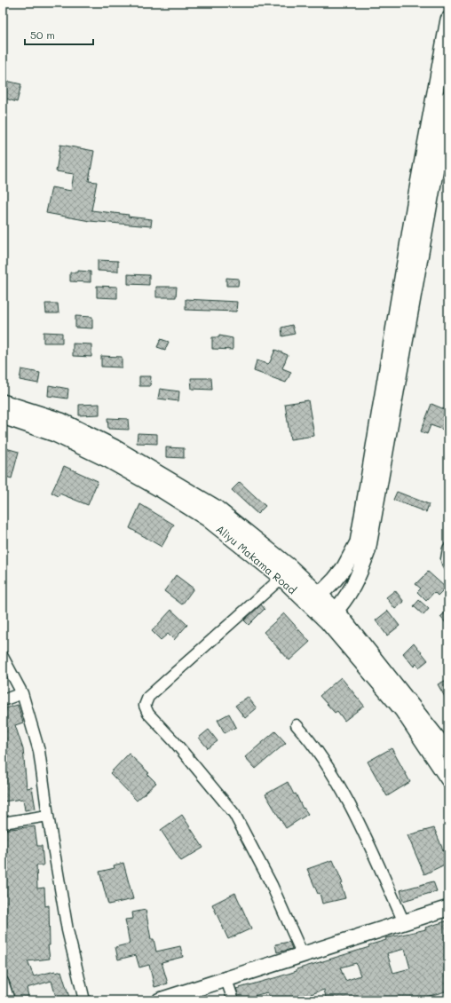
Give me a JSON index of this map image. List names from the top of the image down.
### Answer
{
  "streets": {
    "street": ["Aliyu Makama Road"]
  },
  "scale_bar": "50 m"
}
